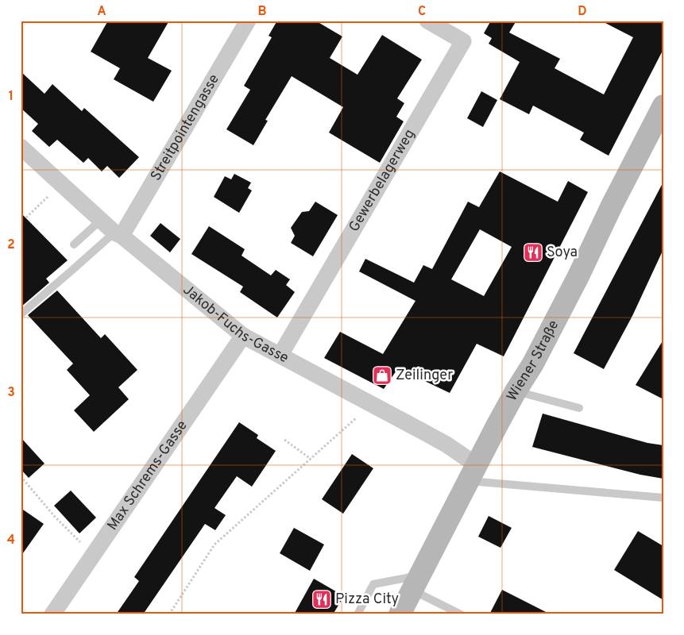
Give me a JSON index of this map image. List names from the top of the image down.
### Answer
{
  "streets": {
    "main road": ["Wiener Straße"],
    "street": [
      "Streitpointengasse",
      "Gewerbelagerweg",
      "Jakob-Fuchs-Gasse",
      "Max Schrems-Gasse"
    ]
  },
  "crossings": [
    ["Streitpointengasse", "Jakob-Fuchs-Gasse"],
    ["Gewerbelagerweg", "Jakob-Fuchs-Gasse"],
    ["Jakob-Fuchs-Gasse", "Wiener Straße"],
    ["Jakob-Fuchs-Gasse", "Max Schrems-Gasse"]
  ],
  "places": {
    "restaurant": ["Soya", "Pizza City"],
    "shop": ["Zeilinger"]
  },
  "grid": {
    "columns": [
      "A",
      "B",
      "C",
      "D"
    ],
    "rows": [
      "1",
      "2",
      "3",
      "4"
    ]
  }
}
